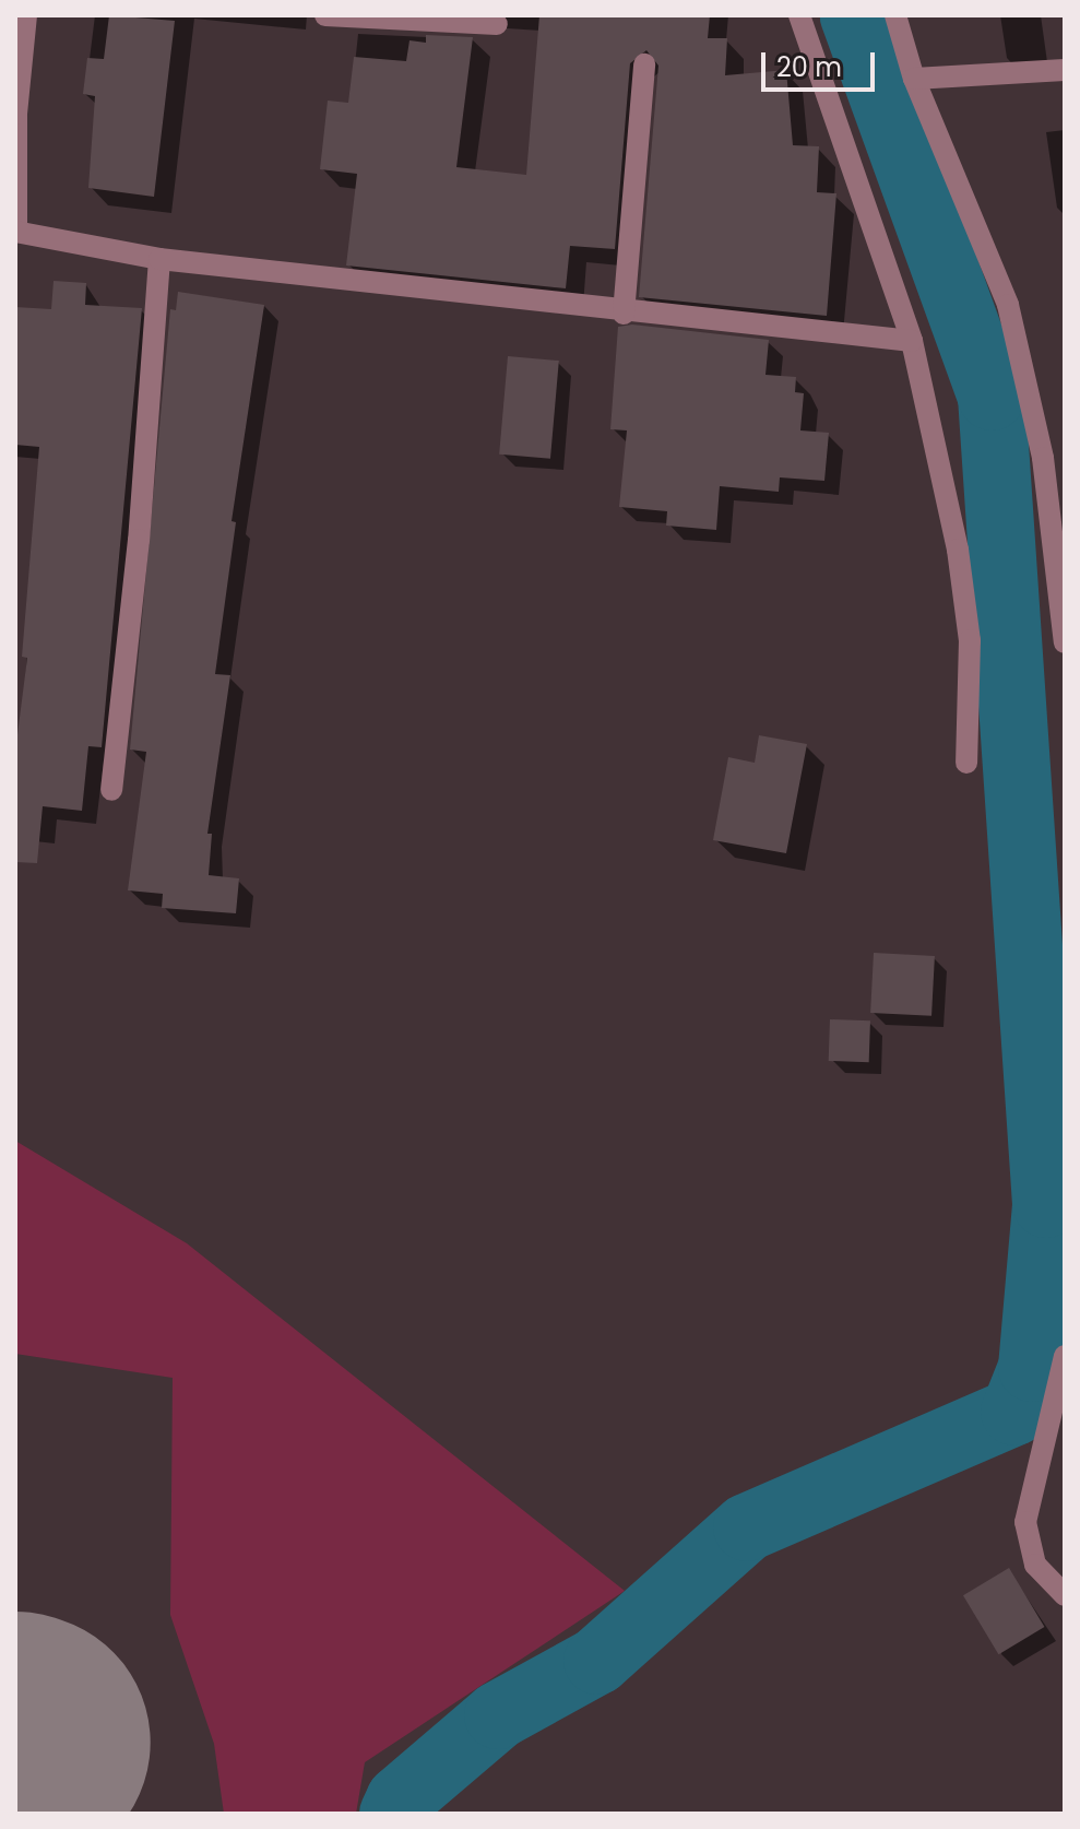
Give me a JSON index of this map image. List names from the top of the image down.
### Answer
{
  "scale_bar": "20 m"
}
